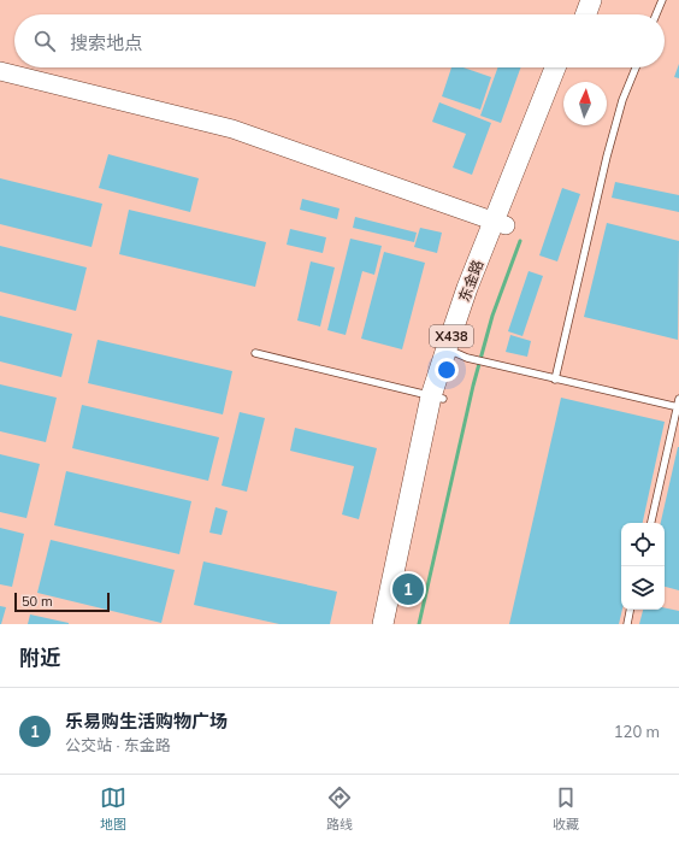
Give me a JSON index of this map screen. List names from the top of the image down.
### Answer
{
  "streets": {
    "main road": ["东金路", "X438"]
  },
  "scale_bar": "50 m",
  "north": "top",
  "page": {
    "search": "搜索地点",
    "pins": "1",
    "scale": "50 m",
    "heading": "附近",
    "list": [
      {
        "mark": "1",
        "name": "乐易购生活购物广场",
        "note": "公交站 · 东金路",
        "value": "120 m"
      }
    ],
    "nav": ["地图", "路线", "收藏"]
  }
}
